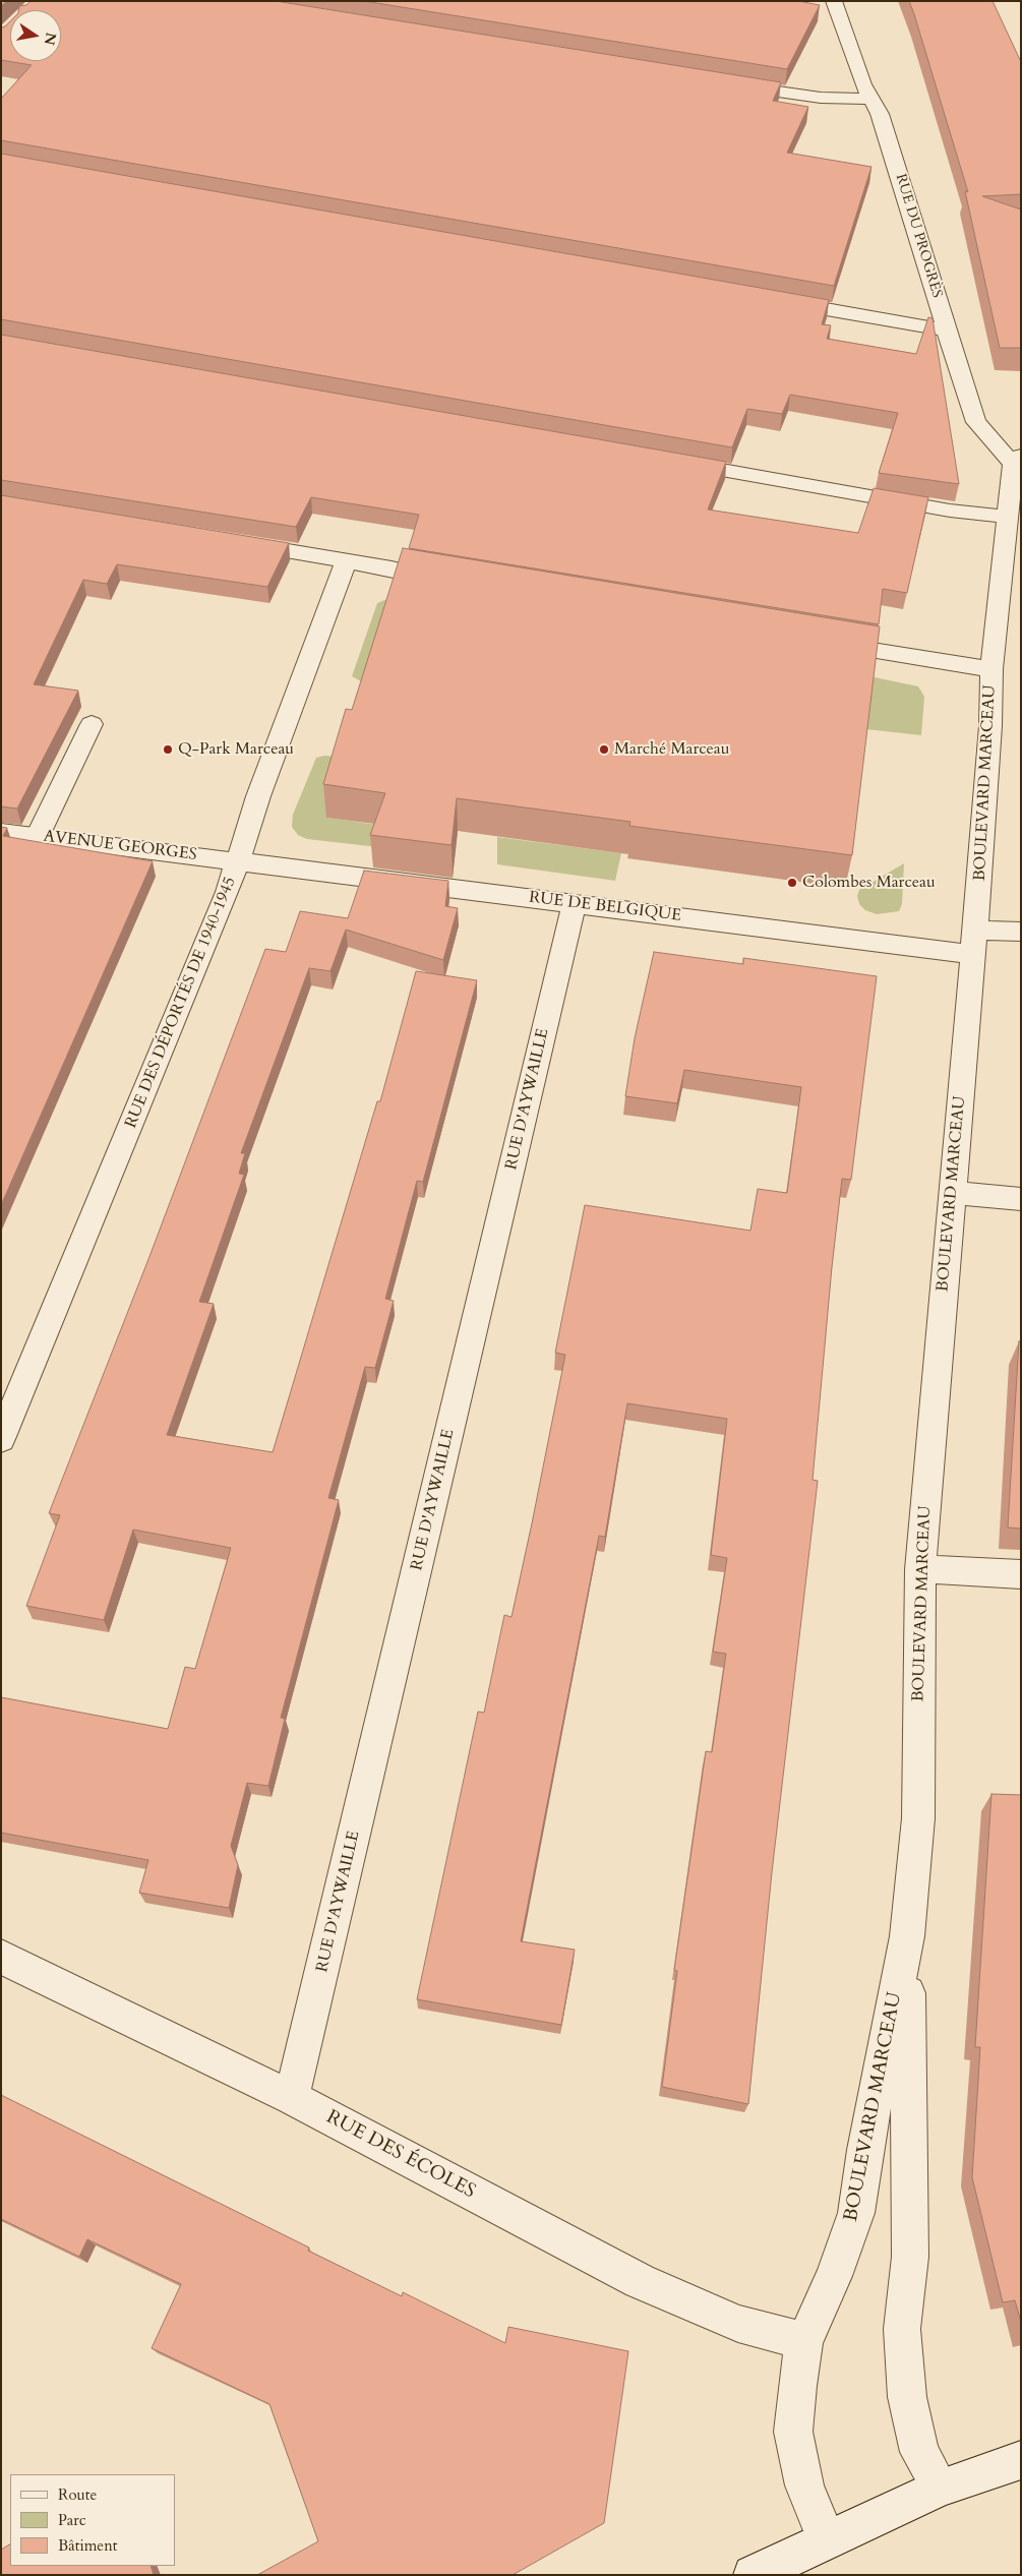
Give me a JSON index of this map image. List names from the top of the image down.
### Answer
{
  "streets": {
    "street": [
      "RUE DU PROGRÈS",
      "BOULEVARD MARCEAU",
      "AVENUE GEORGES",
      "RUE DE BELGIQUE",
      "RUE DES DÉPORTÉS DE 1940-1945",
      "RUE D'AYWAILLE",
      "RUE DES ÉCOLES"
    ]
  },
  "crossings": [
    ["RUE DU PROGRÈS", "BOULEVARD MARCEAU"],
    ["BOULEVARD MARCEAU", "RUE DE BELGIQUE"],
    ["BOULEVARD MARCEAU", "RUE DES ÉCOLES"],
    ["AVENUE GEORGES", "RUE DE BELGIQUE"],
    ["AVENUE GEORGES", "RUE DES DÉPORTÉS DE 1940-1945"],
    ["RUE DE BELGIQUE", "RUE DES DÉPORTÉS DE 1940-1945"],
    ["RUE DE BELGIQUE", "RUE D'AYWAILLE"],
    ["RUE D'AYWAILLE", "RUE DES ÉCOLES"]
  ],
  "places": ["Q-Park Marceau", "Marché Marceau", "Colombes Marceau"],
  "legend": ["Route", "Parc", "Bâtiment"],
  "north": "right"
}
